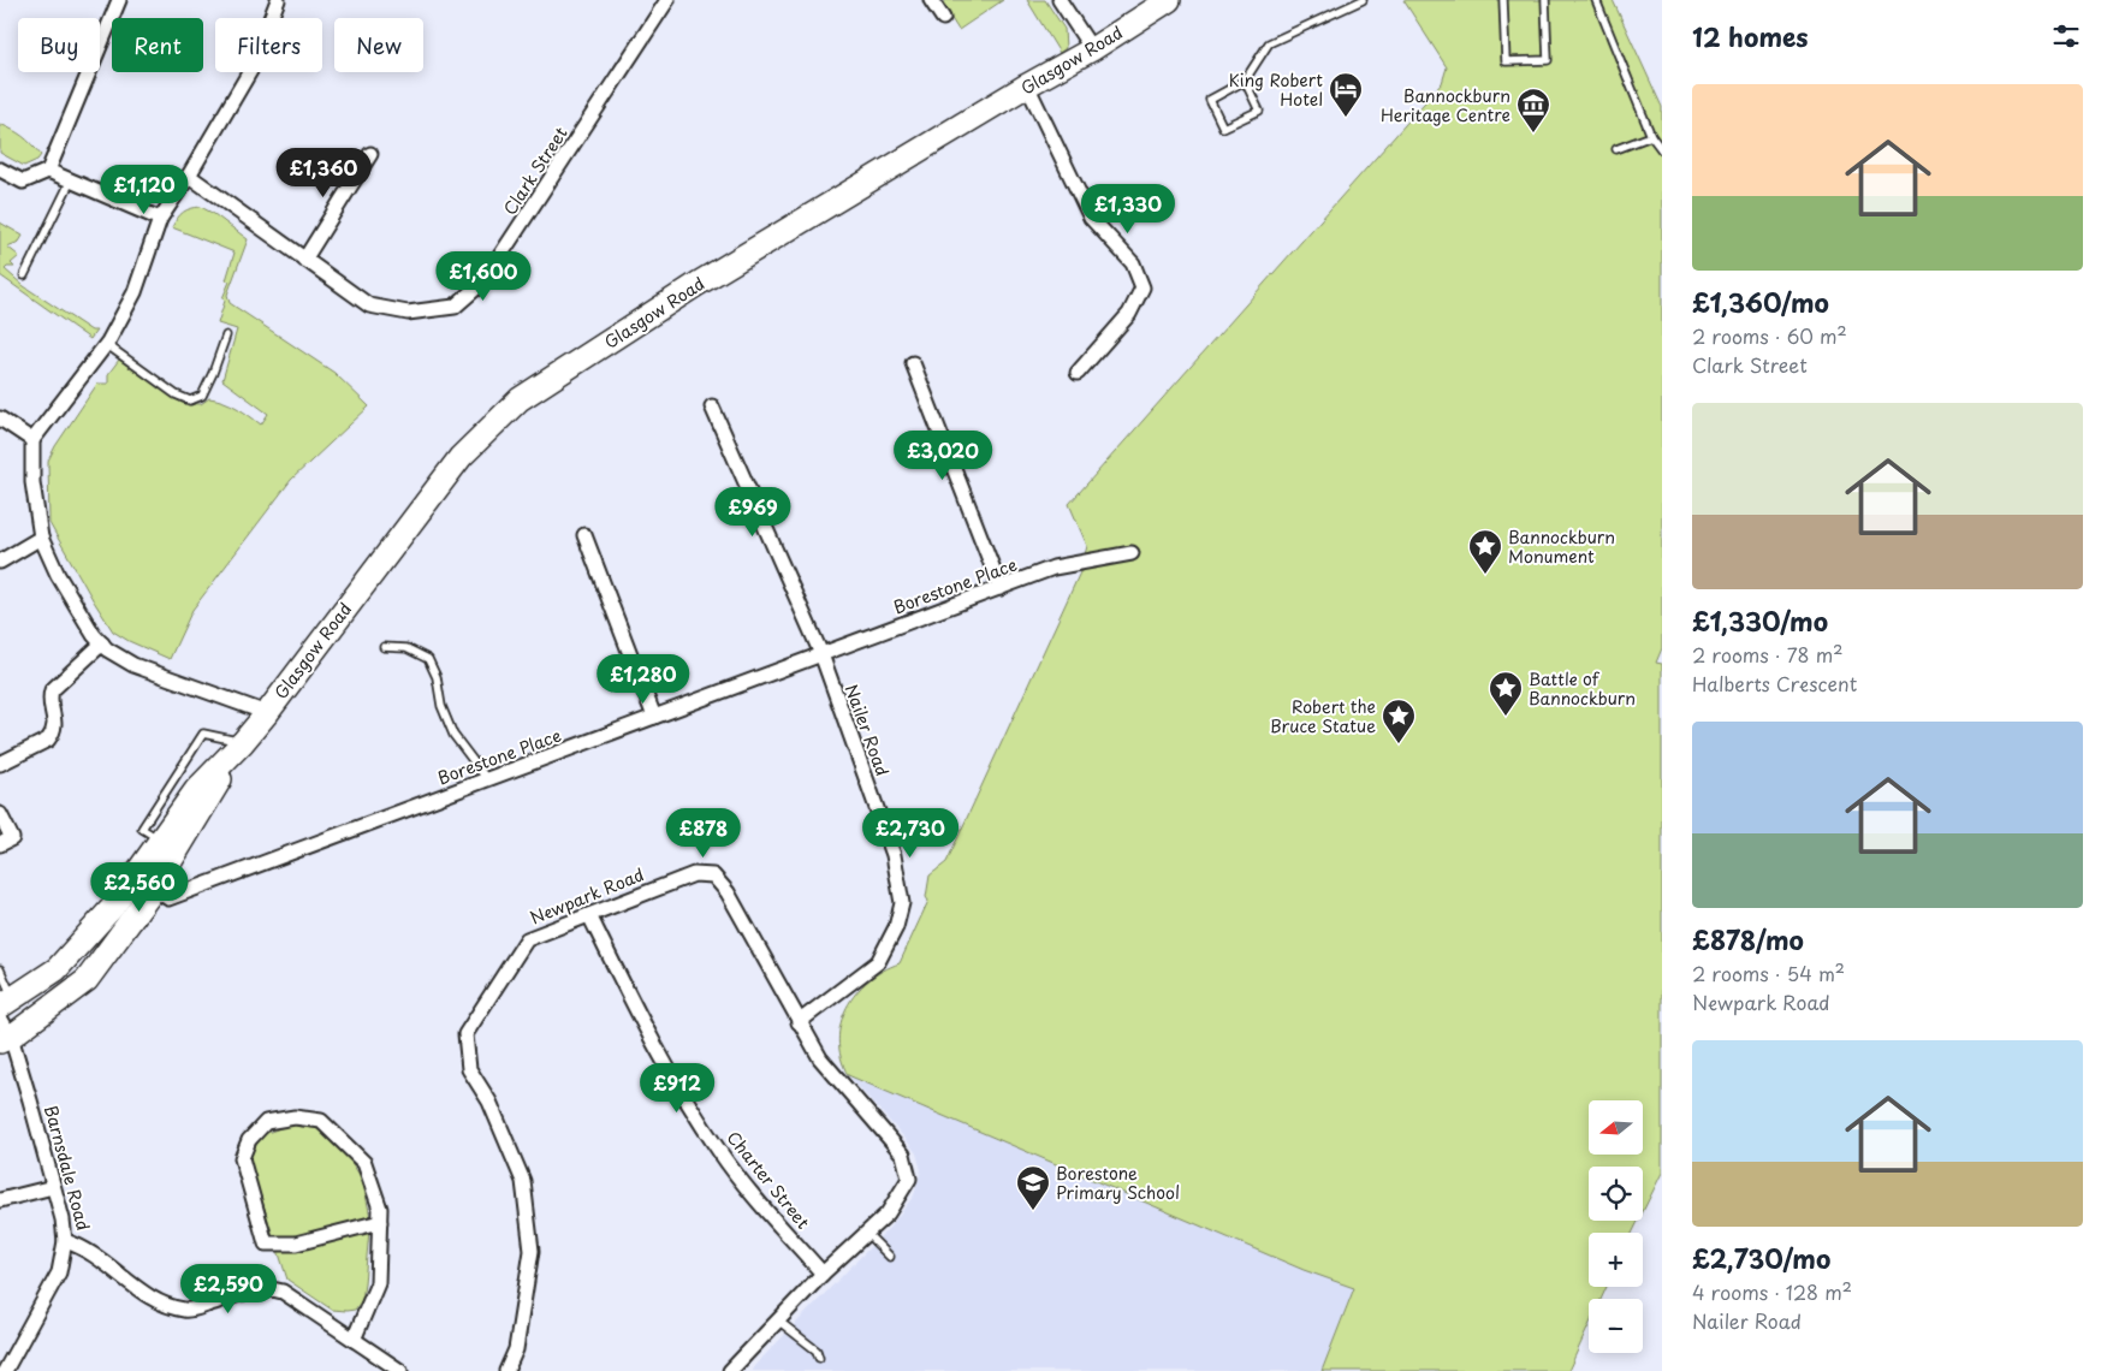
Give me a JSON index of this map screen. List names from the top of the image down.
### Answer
{
  "streets": {
    "main road": ["Glasgow Road"],
    "street": [
      "Clark Street",
      "Borestone Place",
      "Nailer Road",
      "Newpark Road",
      "Barnsdale Road",
      "Charter Street"
    ]
  },
  "crossings": [
    ["Glasgow Road", "Borestone Place"],
    ["Glasgow Road", "Barnsdale Road"],
    ["Borestone Place", "Nailer Road"],
    ["Nailer Road", "Newpark Road"],
    ["Newpark Road", "Charter Street"]
  ],
  "places": {
    "hotel": ["King Robert Hotel"],
    "museum": ["Bannockburn Heritage Centre"],
    "place": ["Bannockburn Monument", "Battle of Bannockburn", "Robert the Bruce Statue"],
    "school or university": ["Borestone Primary School"]
  },
  "north": "left",
  "page": {
    "heading": "12 homes",
    "chip": [
      "Buy",
      "Rent",
      "Filters",
      "New"
    ],
    "list": [
      {
        "name": "£1,360/mo",
        "note": "2 rooms · 60 m² · Clark Street"
      },
      {
        "name": "£1,330/mo",
        "note": "2 rooms · 78 m² · Halberts Crescent"
      },
      {
        "name": "£878/mo",
        "note": "2 rooms · 54 m² · Newpark Road"
      },
      {
        "name": "£2,730/mo",
        "note": "4 rooms · 128 m² · Nailer Road"
      }
    ],
    "price": [
      "£1,360",
      "£1,120",
      "£1,330",
      "£1,600",
      "£3,020",
      "£969",
      "£1,280",
      "£878",
      "£2,730",
      "£2,560",
      "£912",
      "£2,590"
    ],
    "map_buttons": ["+", "−"]
  }
}
